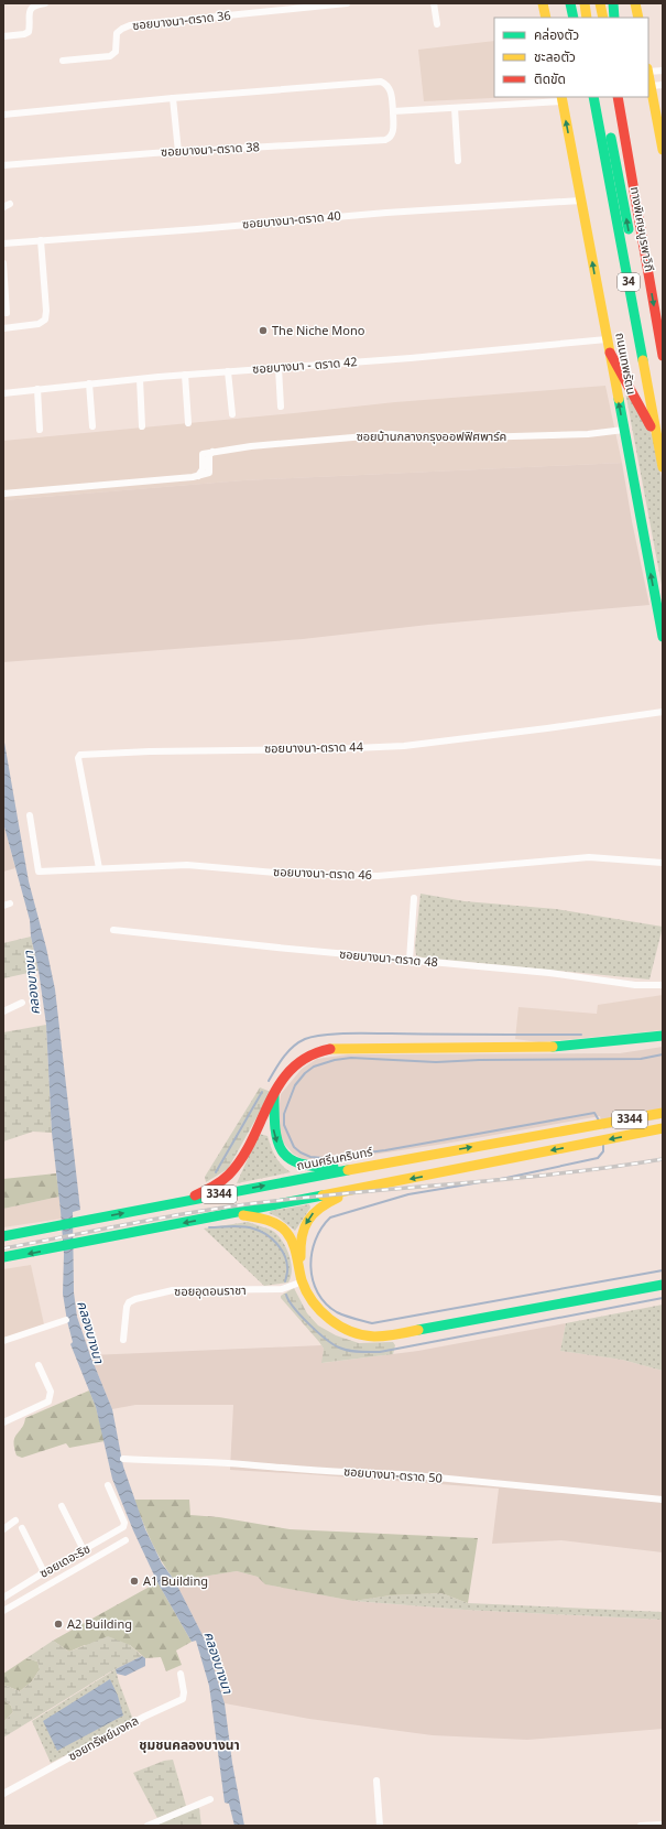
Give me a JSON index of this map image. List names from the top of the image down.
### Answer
{
  "streets": {
    "main road": [
      "ทางพิเศษบูรพาวิถี",
      "34",
      "ถนนเทพรัตน",
      "3344",
      "ถนนศรีนครินทร์"
    ],
    "street": [
      "ซอยบางนา-ตราด 36",
      "ซอยบางนา-ตราด 38",
      "ซอยบางนา-ตราด 40",
      "ซอยบางนา - ตราด 42",
      "ซอยบ้านกลางกรุงออฟฟิศพาร์ค",
      "ซอยบางนา-ตราด 44",
      "ซอยบางนา-ตราด 46",
      "ซอยบางนา-ตราด 48",
      "ซอยอุดอนราชา",
      "ซอยบางนา-ตราด 50",
      "ซอยเดอะริช",
      "ซอยทรัพย์มงคล"
    ]
  },
  "crossings": [
    ["ซอยบางนา-ตราด 40", "ถนนเทพรัตน"],
    ["ถนนเทพรัตน", "ซอยบางนา - ตราด 42"],
    ["ถนนเทพรัตน", "ซอยบ้านกลางกรุงออฟฟิศพาร์ค"],
    ["ซอยบางนา-ตราด 44", "ซอยบางนา-ตราด 46"]
  ],
  "districts": ["ชุมชนคลองบางนา"],
  "water": ["คลองบางนา"],
  "places": ["The Niche Mono", "A1 Building", "A2 Building"],
  "legend": ["คล่องตัว", "ชะลอตัว", "ติดขัด"]
}
